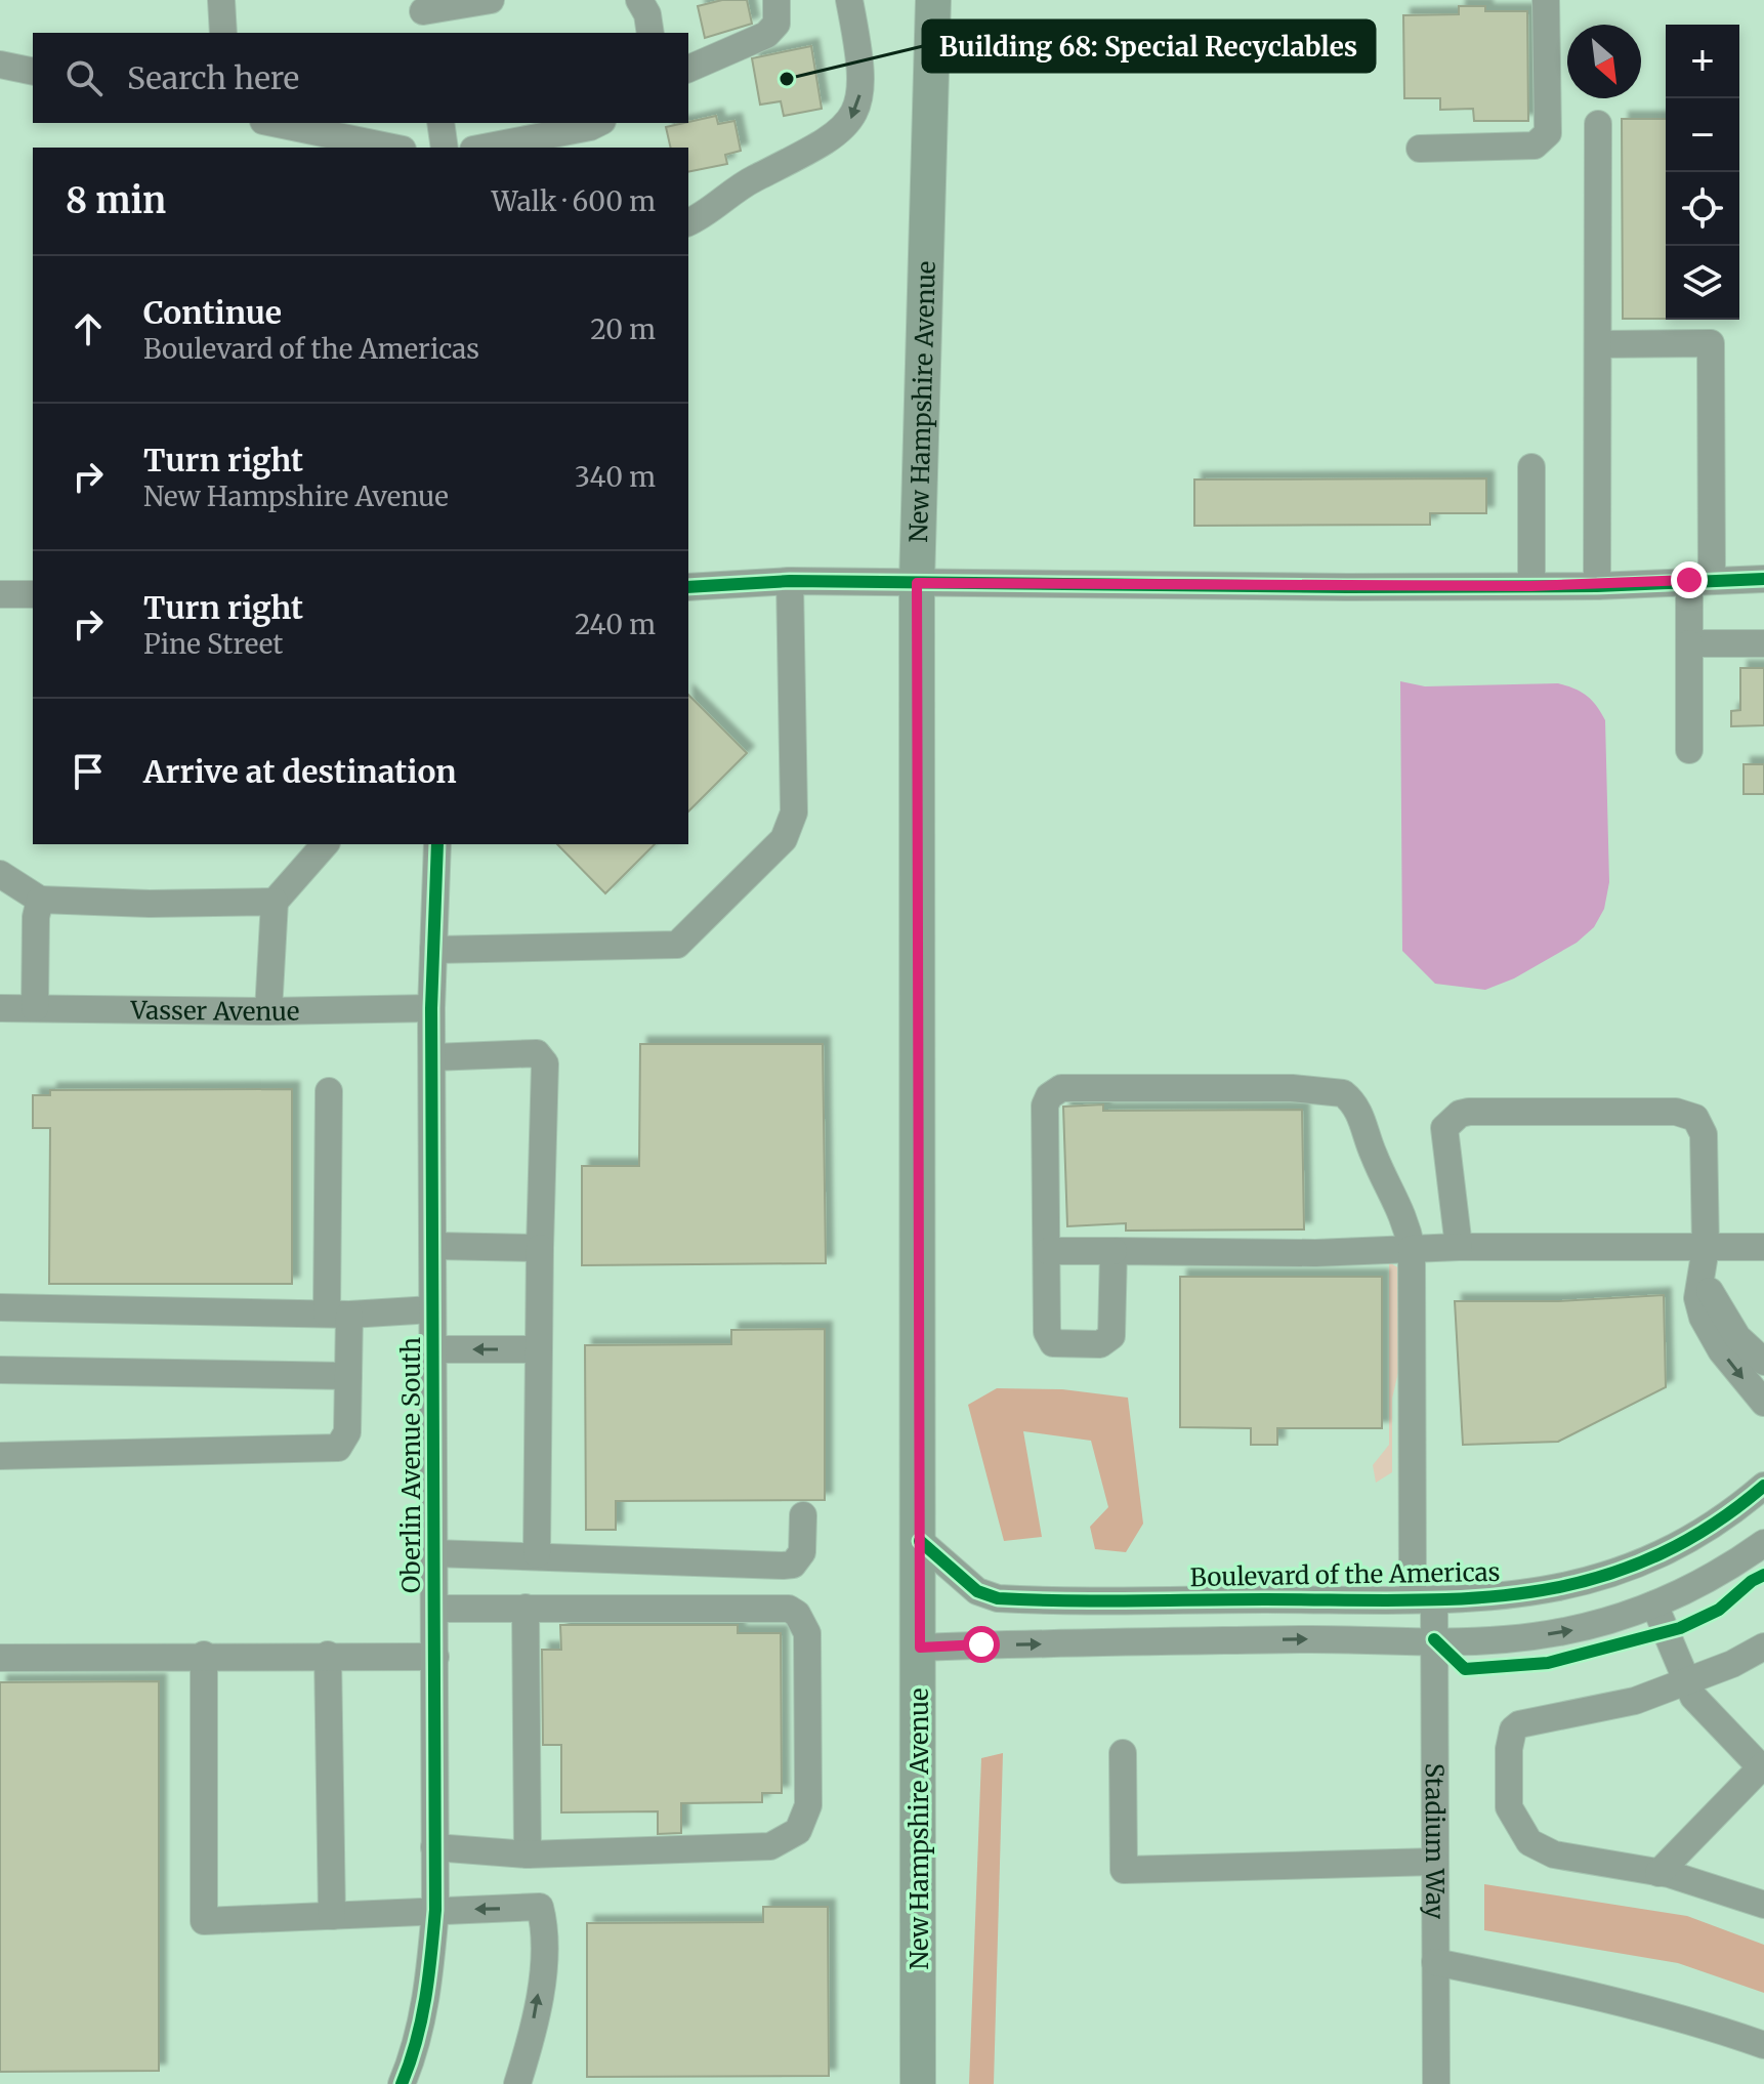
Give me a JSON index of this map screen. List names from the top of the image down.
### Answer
{
  "streets": {
    "main road": ["New Hampshire Avenue"],
    "street": [
      "Vasser Avenue",
      "Oberlin Avenue South",
      "Boulevard of the Americas",
      "Stadium Way"
    ]
  },
  "crossings": [
    ["New Hampshire Avenue", "Boulevard of the Americas"],
    ["Vasser Avenue", "Oberlin Avenue South"],
    ["Boulevard of the Americas", "Stadium Way"]
  ],
  "places": ["Building 68: Special Recyclables"],
  "north": "bottom right",
  "page": {
    "map_buttons": ["+", "−"],
    "search": "Search here",
    "heading": ["8 min", "Walk · 600 m"],
    "list": [
      ["Continue", "Boulevard of the Americas", "20 m"],
      ["Turn right", "New Hampshire Avenue", "340 m"],
      ["Turn right", "Pine Street", "240 m"],
      "Arrive at destination"
    ]
  }
}
